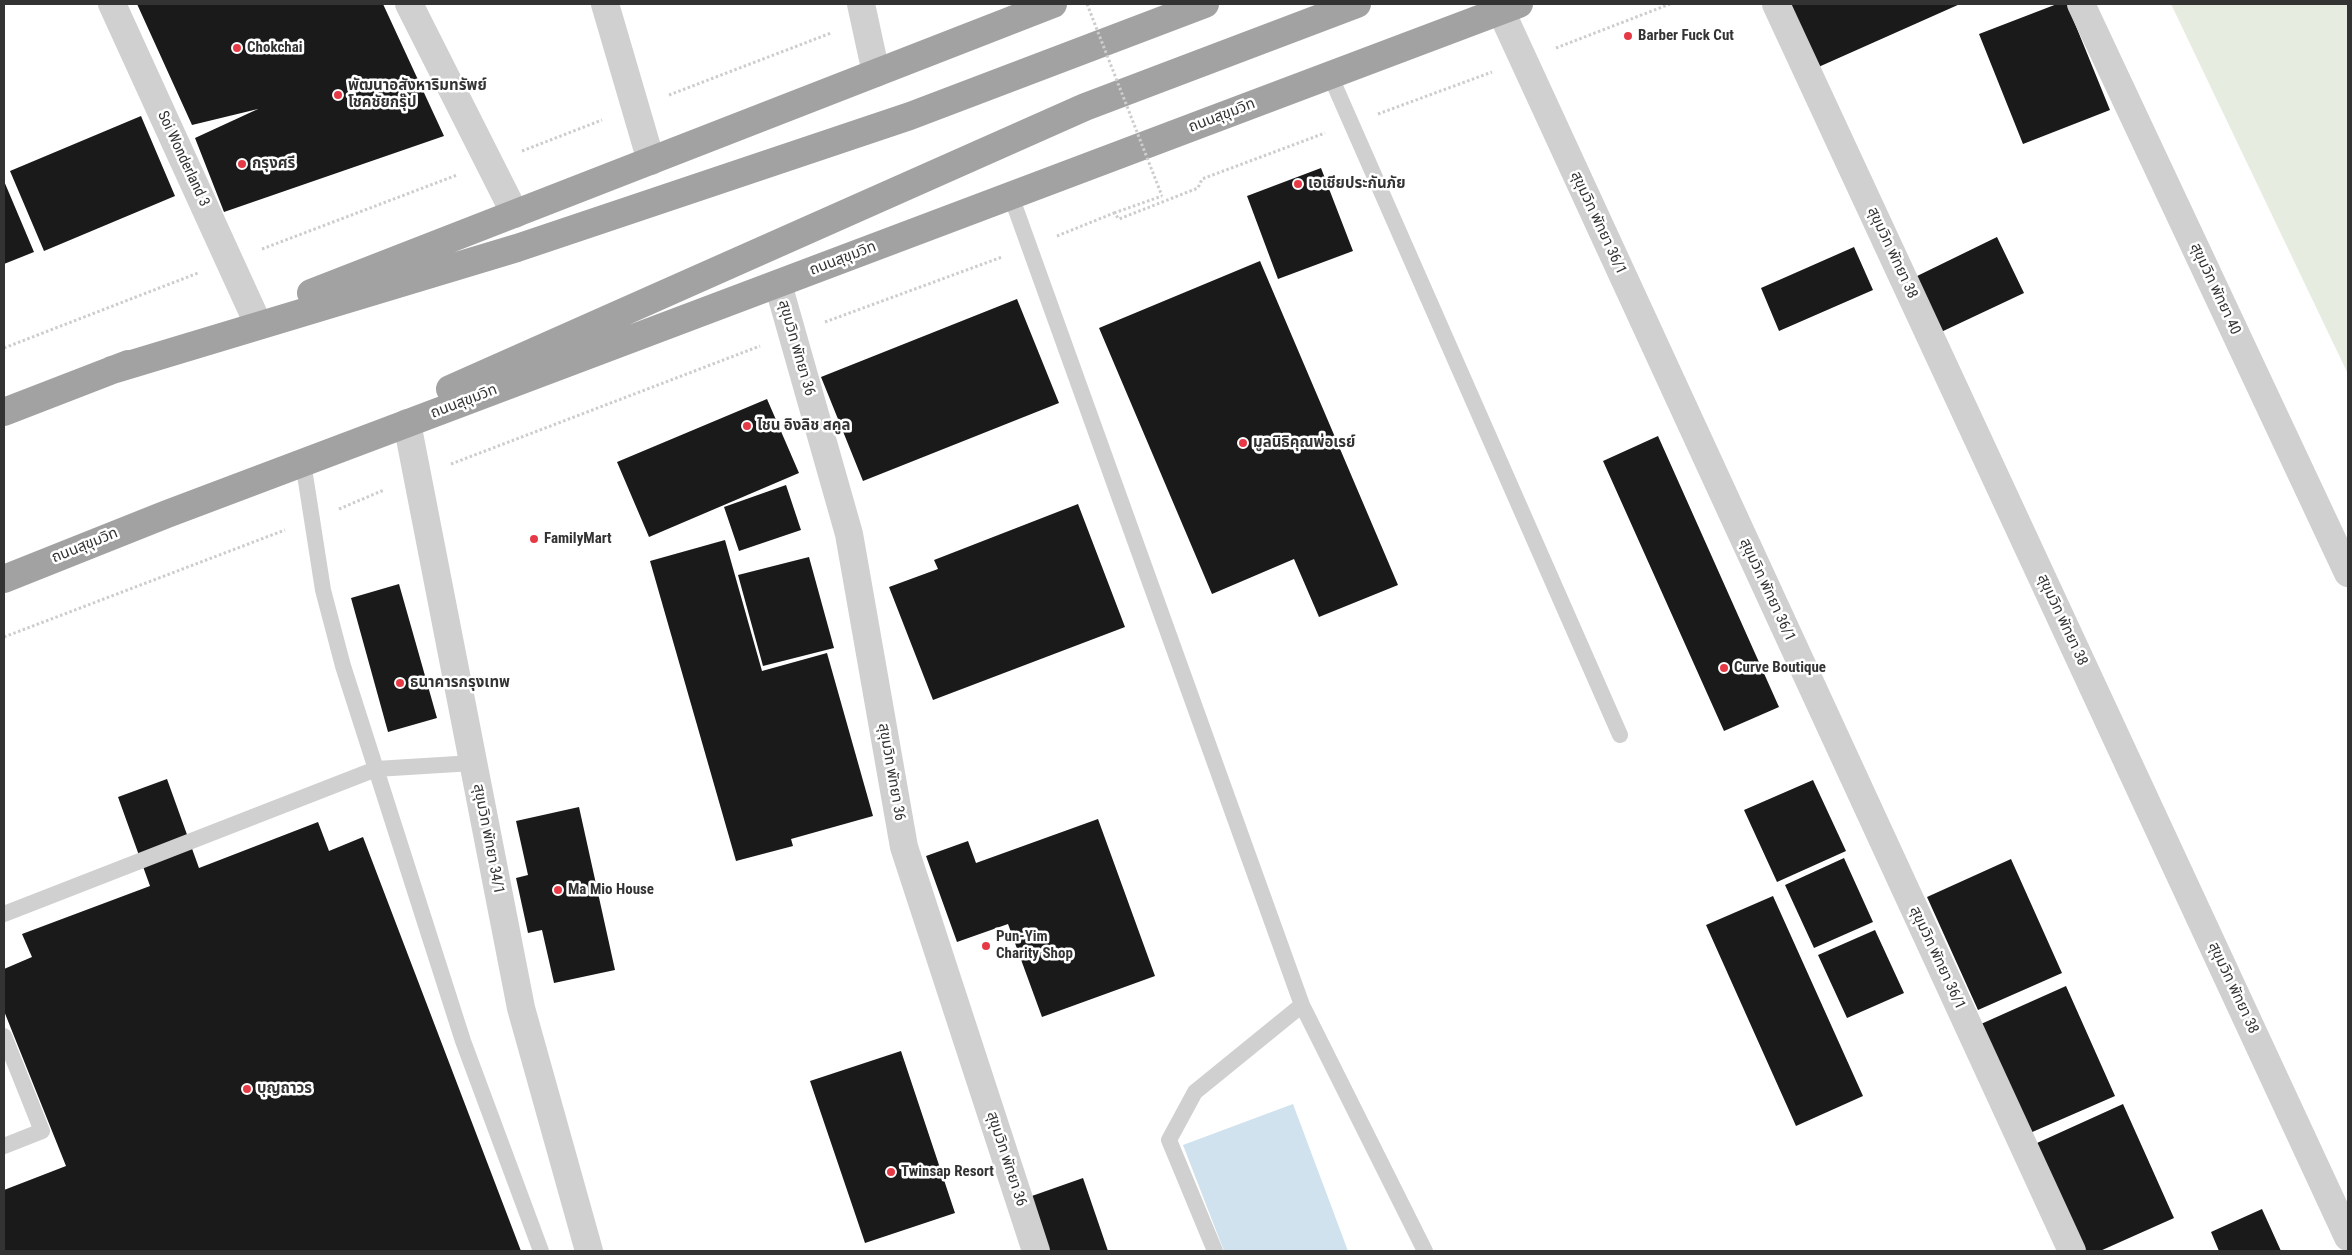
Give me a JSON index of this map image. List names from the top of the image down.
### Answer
{
  "streets": {
    "highway": ["ถนนสุขุมวิท"],
    "street": [
      "Soi Wonderland 3",
      "สุขุมวิท พัทยา 36/1",
      "สุขุมวิท พัทยา 38",
      "สุขุมวิท พัทยา 40",
      "สุขุมวิท พัทยา 36",
      "สุขุมวิท พัทยา 34/1"
    ]
  },
  "crossings": [
    ["ถนนสุขุมวิท", "สุขุมวิท พัทยา 36/1"],
    ["ถนนสุขุมวิท", "สุขุมวิท พัทยา 36"],
    ["ถนนสุขุมวิท", "สุขุมวิท พัทยา 34/1"]
  ],
  "places": [
    "Barber Fuck Cut",
    "Chokchai",
    "พัฒนาอสังหาริมทรัพย์ โชคชัยกรุ๊ป",
    "กรุงศรี",
    "เอเชียประกันภัย",
    "ไชน อิงลิช สคูล",
    "มูลนิธิคุณพ่อเรย์",
    "FamilyMart",
    "Curve Boutique",
    "ธนาคารกรุงเทพ",
    "Ma Mio House",
    "Pun-Yim Charity Shop",
    "บุญถาวร",
    "Twinsap Resort"
  ]
}
